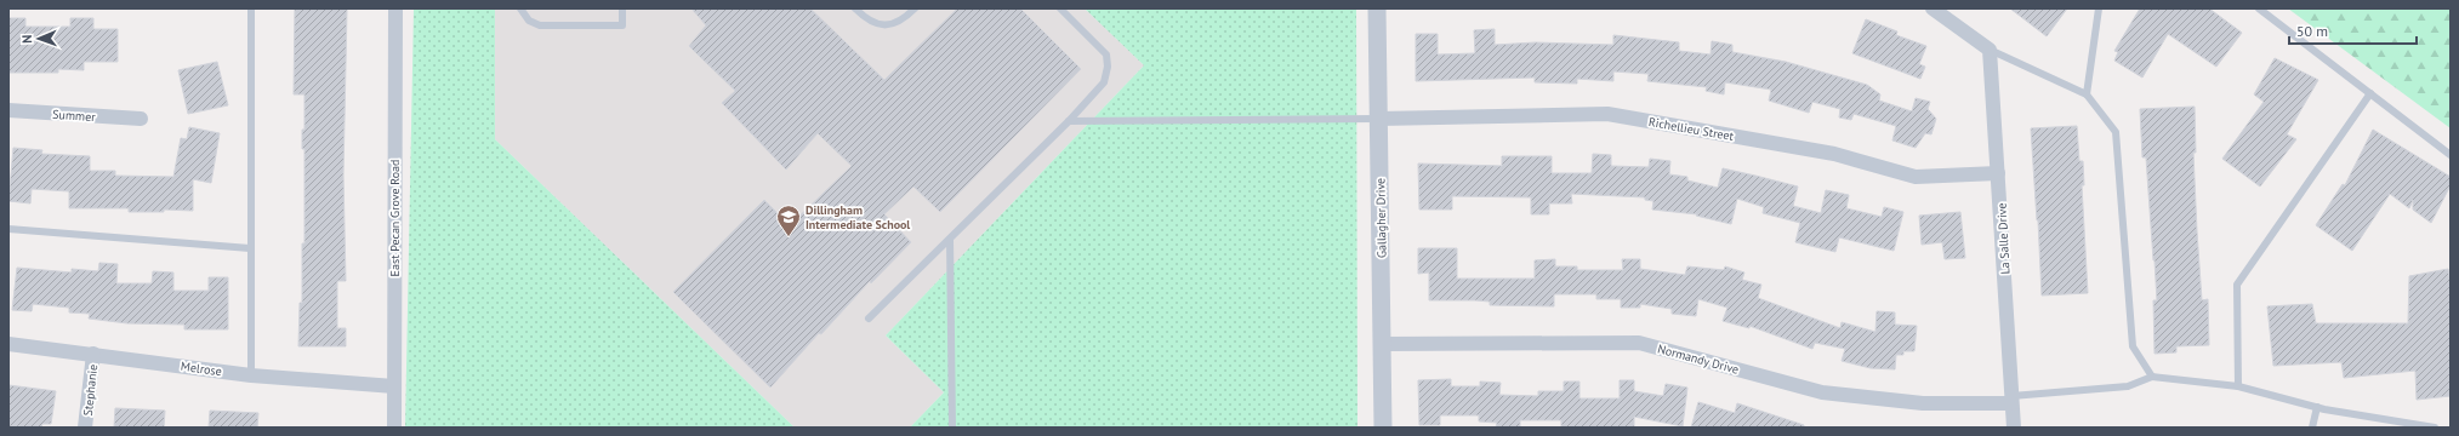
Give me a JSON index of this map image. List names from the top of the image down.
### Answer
{
  "streets": {
    "street": [
      "Summer",
      "Richellieu Street",
      "East Pecan Grove Road",
      "Gallagher Drive",
      "La Salle Drive",
      "Normandy Drive",
      "Melrose",
      "Stephanie"
    ]
  },
  "crossings": [
    ["Richellieu Street", "Gallagher Drive"],
    ["Richellieu Street", "La Salle Drive"],
    ["East Pecan Grove Road", "Melrose"],
    ["Gallagher Drive", "Normandy Drive"],
    ["La Salle Drive", "Normandy Drive"],
    ["Melrose", "Stephanie"]
  ],
  "places": {
    "school or university": ["Dillingham Intermediate School"]
  },
  "scale_bar": "50 m",
  "north": "left"
}
